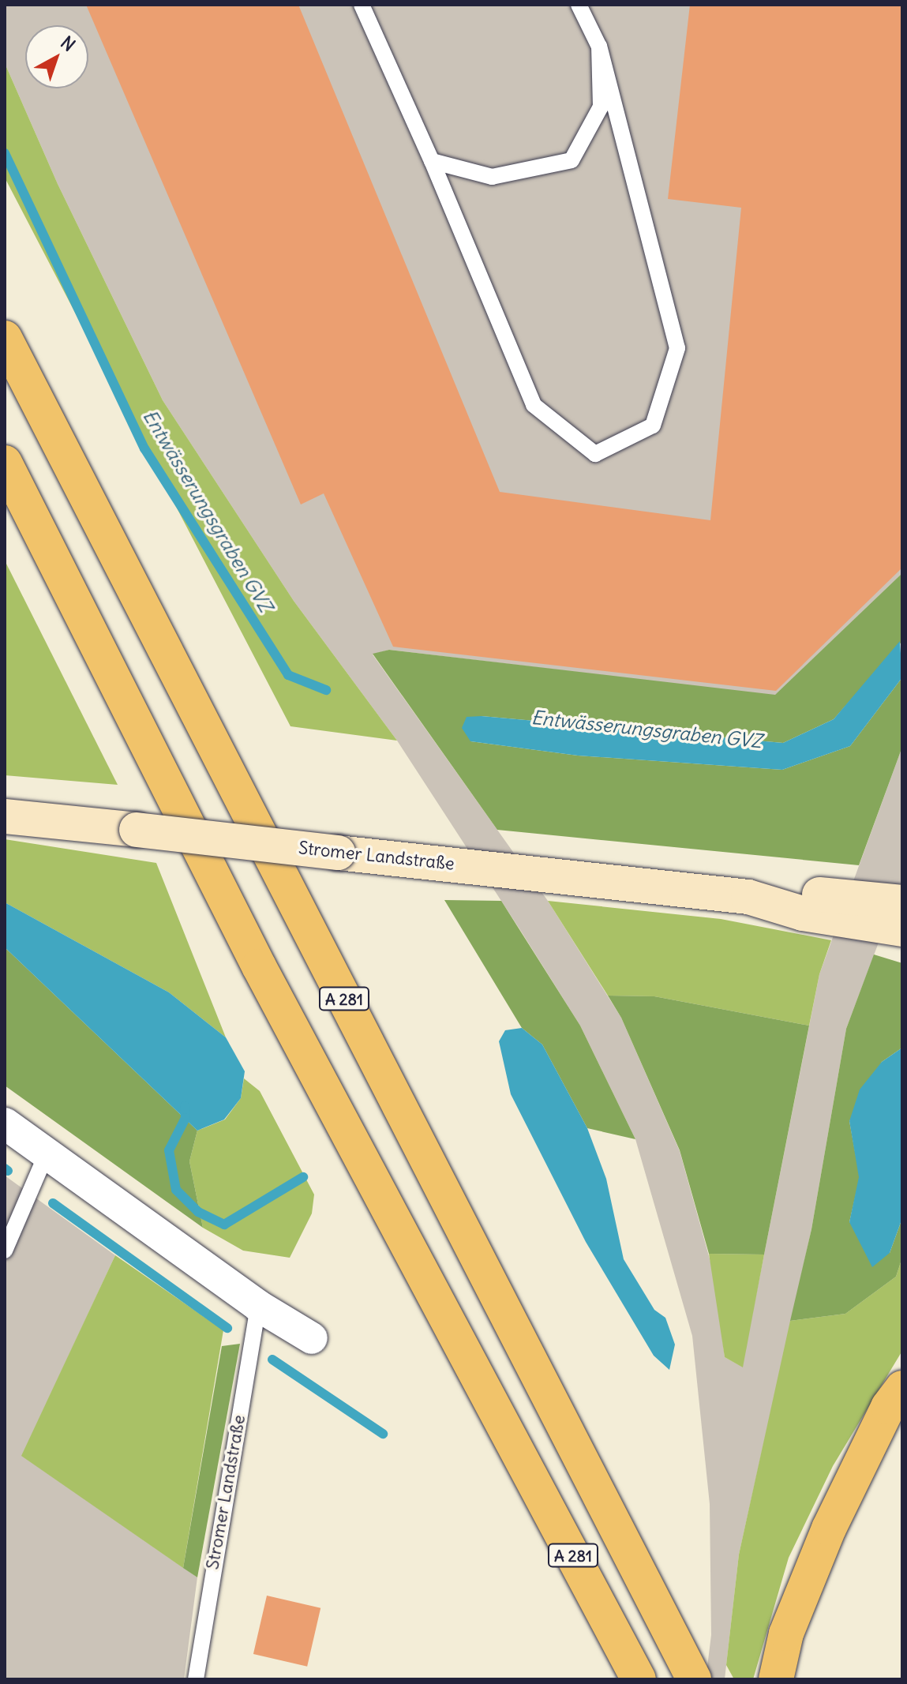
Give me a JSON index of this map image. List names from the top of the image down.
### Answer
{
  "streets": {
    "highway": ["A 281"],
    "main road": ["Stromer Landstraße"]
  },
  "water": ["Entwässerungsgraben GVZ"],
  "north": "top right"
}
